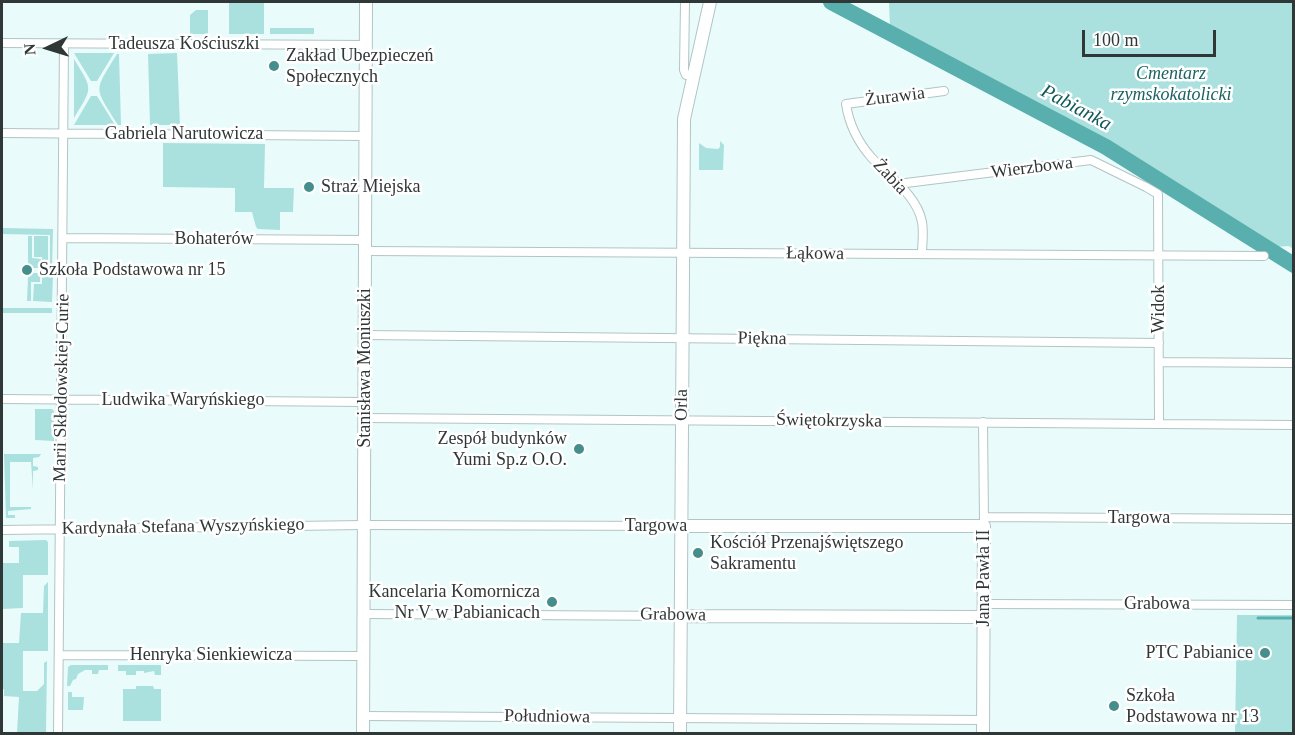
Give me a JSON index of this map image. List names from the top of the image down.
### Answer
{
  "streets": {
    "street": [
      "Tadeusza Kościuszki",
      "Żurawia",
      "Gabriela Narutowicza",
      "Wierzbowa",
      "Żabia",
      "Bohaterów",
      "Łąkowa",
      "Widok",
      "Piękna",
      "Stanisława Moniuszki",
      "Marii Skłodowskiej-Curie",
      "Ludwika Waryńskiego",
      "Orla",
      "Świętokrzyska",
      "Targowa",
      "Kardynała Stefana Wyszyńskiego",
      "Jana Pawła II",
      "Grabowa",
      "Henryka Sienkiewicza",
      "Południowa"
    ]
  },
  "crossings": [
    ["Tadeusza Kościuszki", "Stanisława Moniuszki"],
    ["Tadeusza Kościuszki", "Marii Skłodowskiej-Curie"],
    ["Żurawia", "Żabia"],
    ["Gabriela Narutowicza", "Stanisława Moniuszki"],
    ["Gabriela Narutowicza", "Marii Skłodowskiej-Curie"],
    ["Wierzbowa", "Żabia"],
    ["Wierzbowa", "Widok"],
    ["Żabia", "Łąkowa"],
    ["Bohaterów", "Łąkowa"],
    ["Bohaterów", "Stanisława Moniuszki"],
    ["Bohaterów", "Marii Skłodowskiej-Curie"],
    ["Łąkowa", "Widok"],
    ["Łąkowa", "Stanisława Moniuszki"],
    ["Łąkowa", "Orla"],
    ["Widok", "Piękna"],
    ["Widok", "Świętokrzyska"],
    ["Piękna", "Stanisława Moniuszki"],
    ["Piękna", "Orla"],
    ["Stanisława Moniuszki", "Ludwika Waryńskiego"],
    ["Stanisława Moniuszki", "Świętokrzyska"],
    ["Stanisława Moniuszki", "Targowa"],
    ["Stanisława Moniuszki", "Kardynała Stefana Wyszyńskiego"],
    ["Stanisława Moniuszki", "Grabowa"],
    ["Stanisława Moniuszki", "Henryka Sienkiewicza"],
    ["Stanisława Moniuszki", "Południowa"],
    ["Marii Skłodowskiej-Curie", "Ludwika Waryńskiego"],
    ["Marii Skłodowskiej-Curie", "Kardynała Stefana Wyszyńskiego"],
    ["Marii Skłodowskiej-Curie", "Henryka Sienkiewicza"],
    ["Orla", "Świętokrzyska"],
    ["Orla", "Targowa"],
    ["Orla", "Grabowa"],
    ["Orla", "Południowa"],
    ["Świętokrzyska", "Jana Pawła II"],
    ["Targowa", "Kardynała Stefana Wyszyńskiego"],
    ["Targowa", "Jana Pawła II"],
    ["Jana Pawła II", "Grabowa"],
    ["Jana Pawła II", "Południowa"]
  ],
  "water": ["Pabianka"],
  "parks": ["Cmentarz rzymskokatolicki"],
  "places": [
    "Zakład Ubezpieczeń Społecznych",
    "Straż Miejska",
    "Szkoła Podstawowa nr 15",
    "Zespół budynków Yumi Sp.z O.O.",
    "Kościół Przenajświętszego Sakramentu",
    "Kancelaria Komornicza Nr V w Pabianicach",
    "PTC Pabianice",
    "Szkoła Podstawowa nr 13"
  ],
  "scale_bar": "100 m",
  "north": "left"
}
